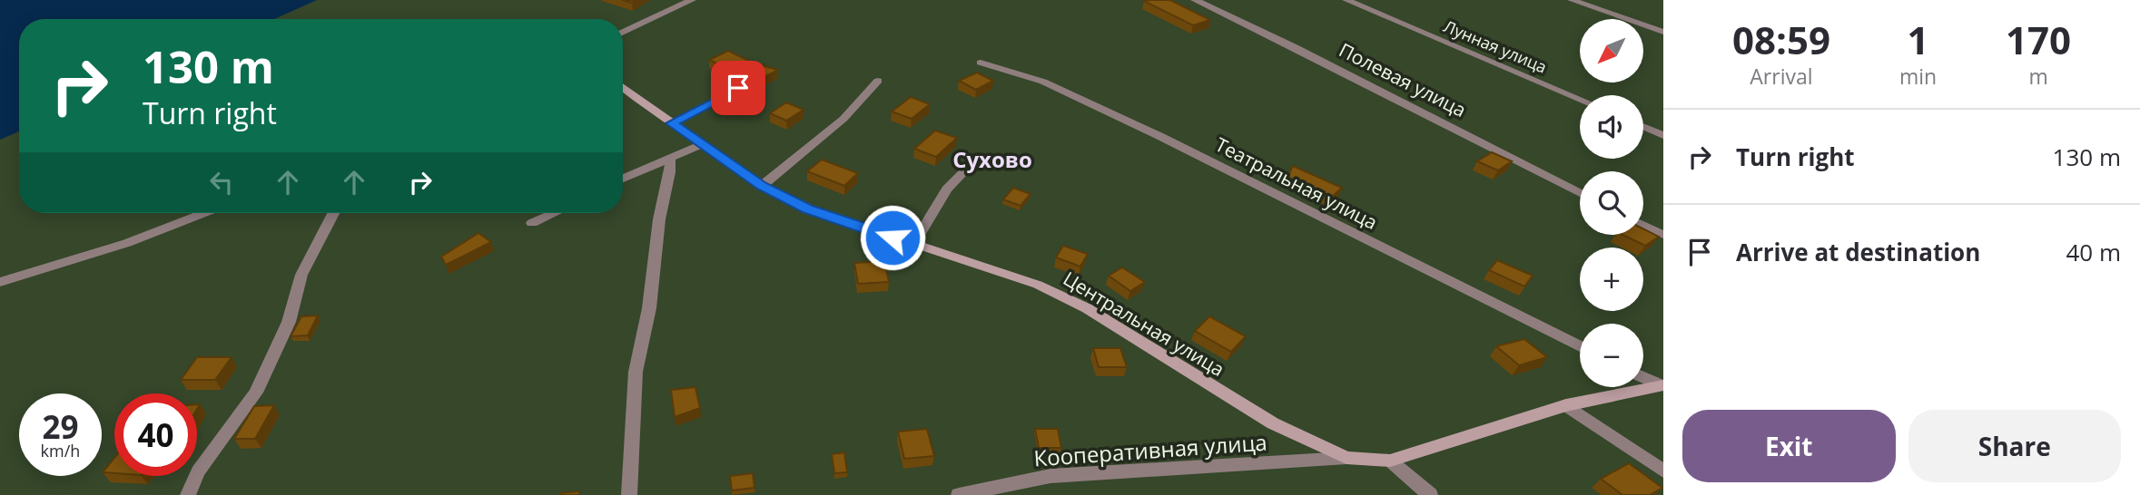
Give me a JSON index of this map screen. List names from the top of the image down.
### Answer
{
  "streets": {
    "street": [
      "Лунная улица",
      "Полевая улица",
      "Театральная улица",
      "Центральная улица",
      "Кооперативная улица"
    ]
  },
  "crossings": [
    ["Центральная улица", "Кооперативная улица"]
  ],
  "districts": ["Сухово"],
  "north": "bottom left",
  "page": {
    "eta": [
      "08:59",
      "Arrival",
      "1",
      "min",
      "170",
      "m"
    ],
    "map_buttons": ["+", "−"],
    "turn": ["130 m", "Turn right"],
    "list": [
      {
        "name": "Turn right",
        "value": "130 m"
      },
      {
        "name": "Arrive at destination",
        "value": "40 m"
      }
    ],
    "speed": "29 km/h",
    "limit": "40",
    "buttons": ["Exit", "Share"]
  }
}
